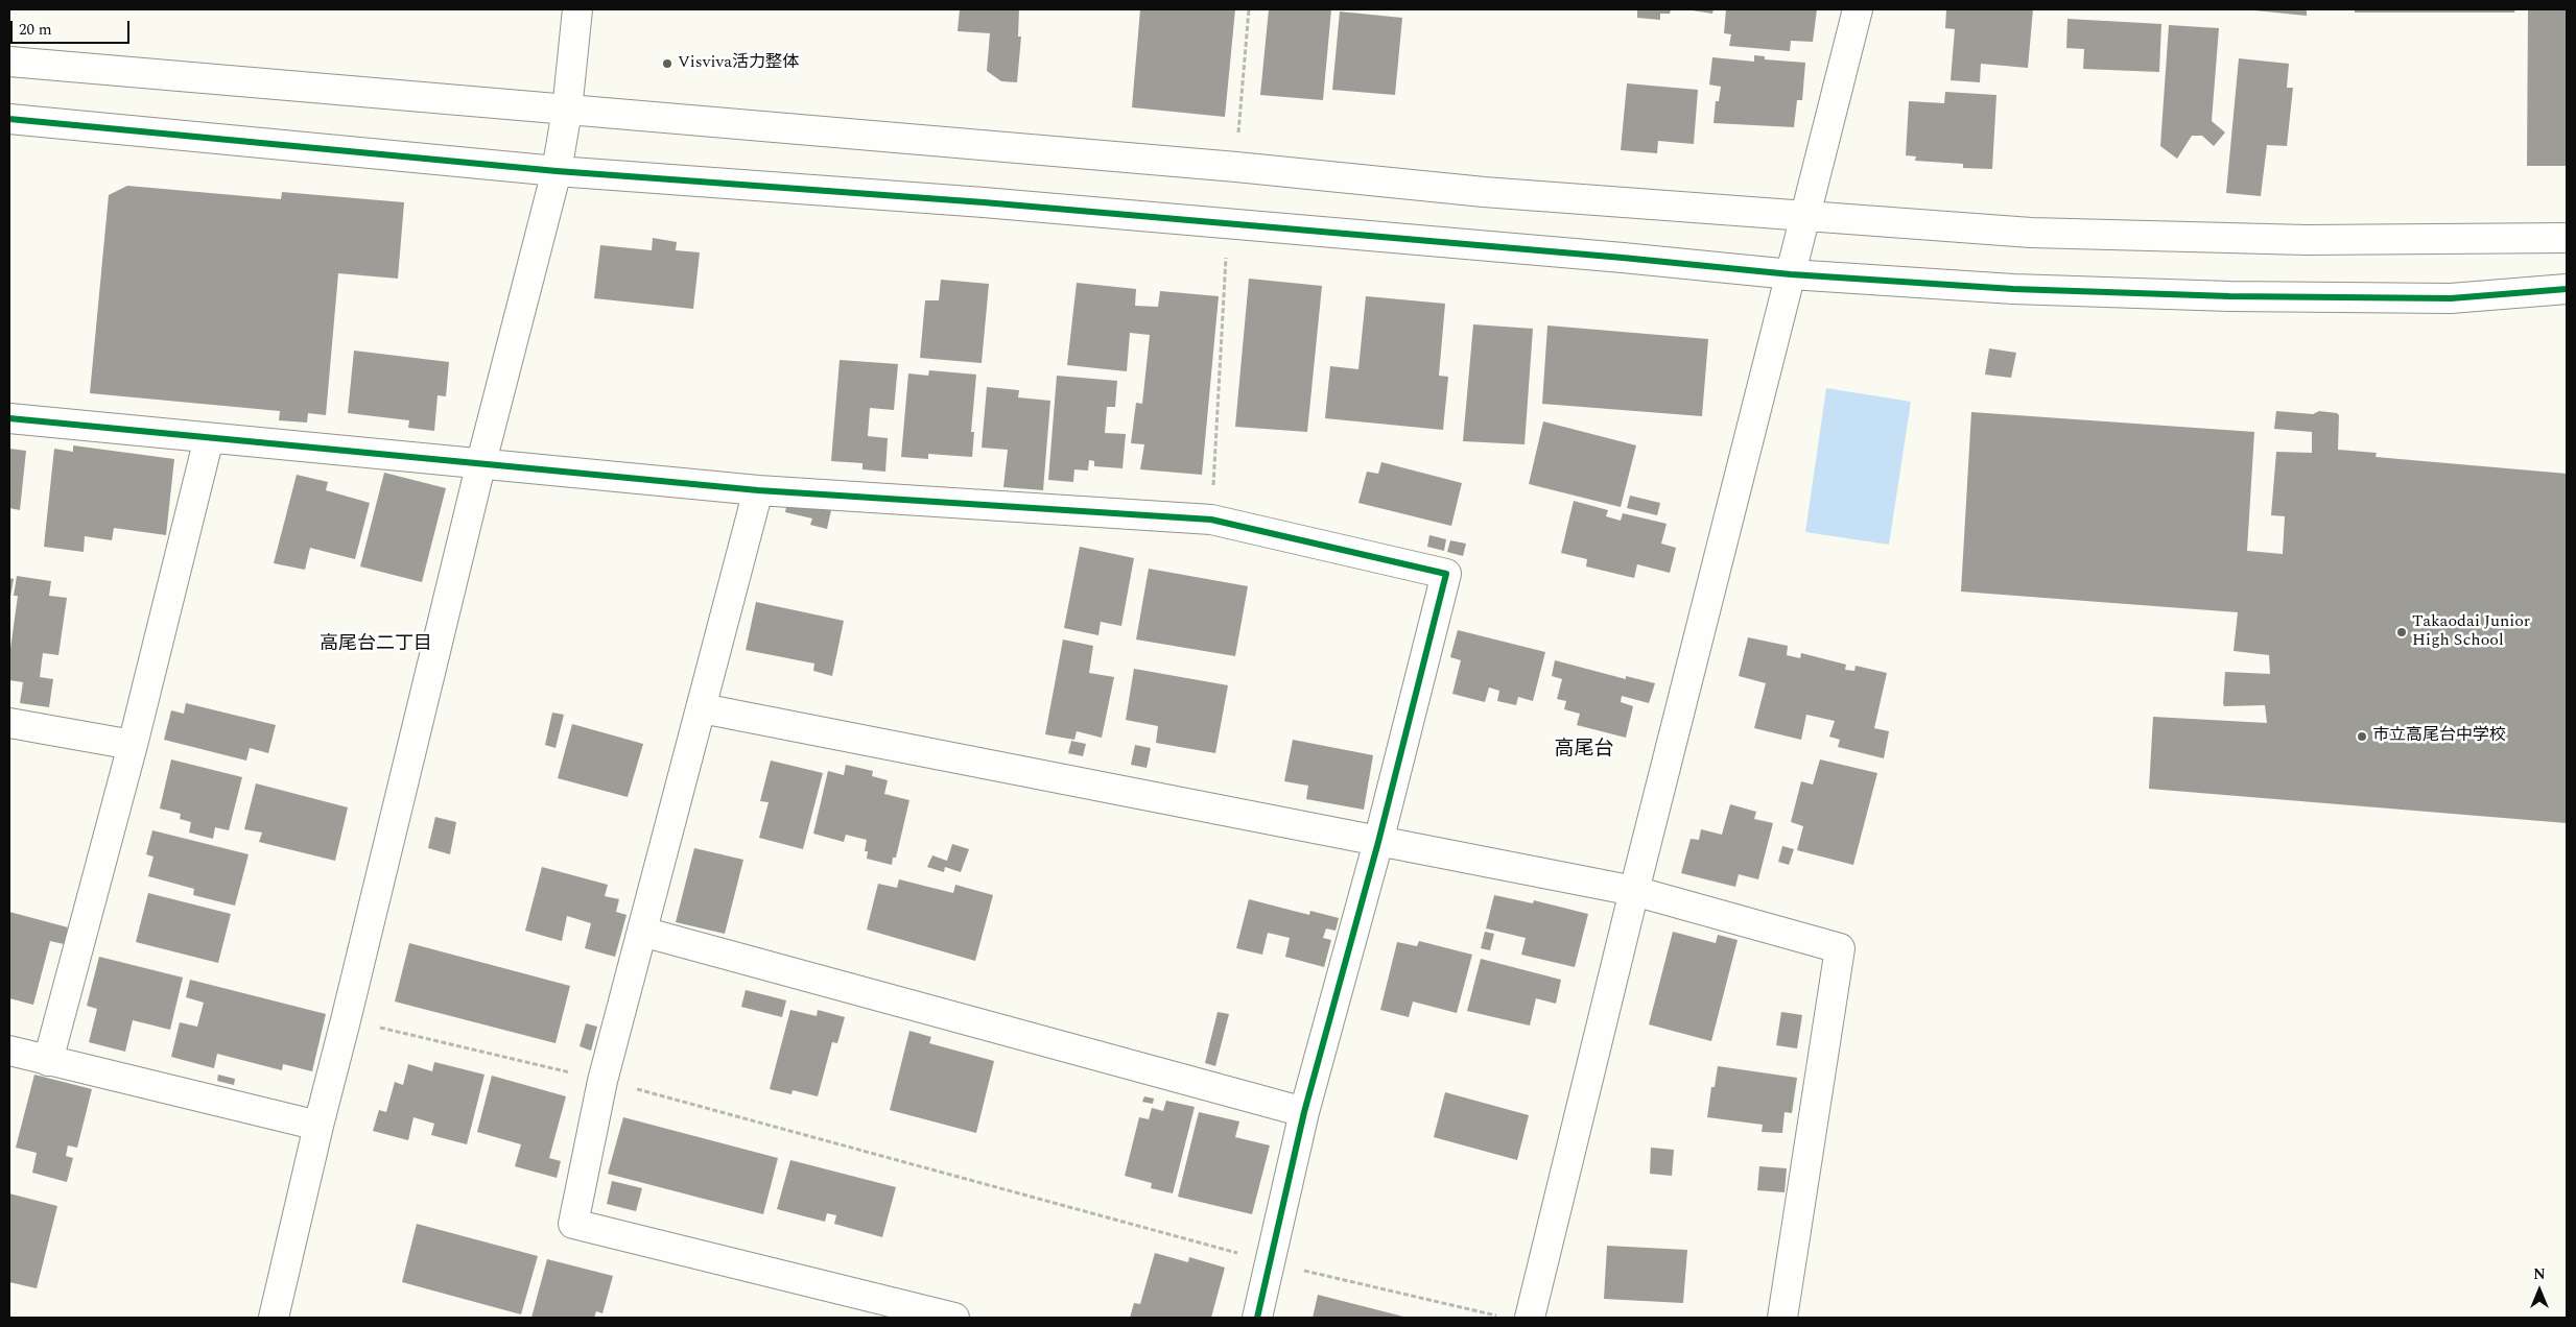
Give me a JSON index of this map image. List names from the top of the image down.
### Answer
{
  "districts": ["高尾台二丁目", "高尾台"],
  "places": ["Visviva活力整体", "Takaodai Junior High School", "市立高尾台中学校"],
  "scale_bar": "20 m",
  "north": "top"
}
